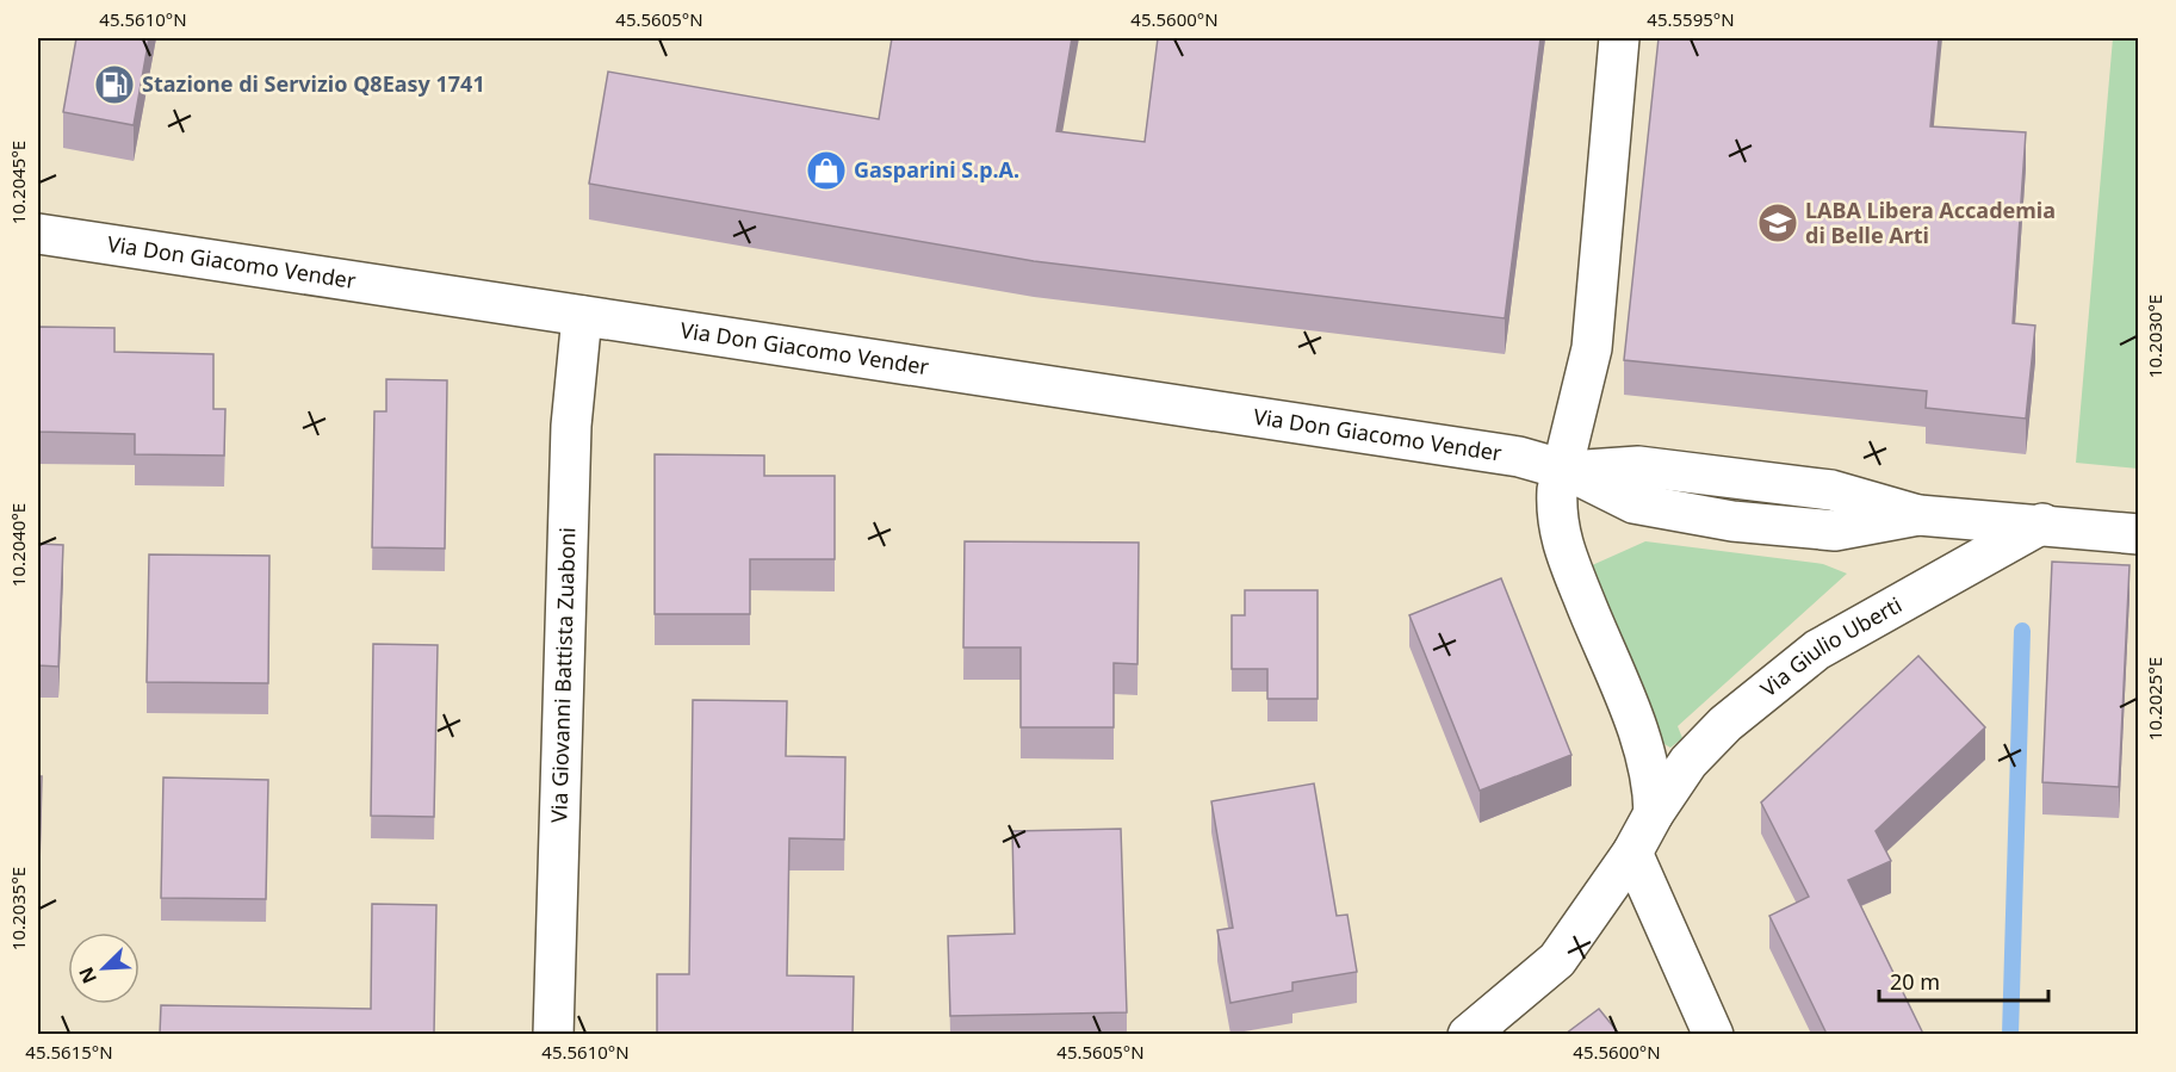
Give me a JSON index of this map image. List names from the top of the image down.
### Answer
{
  "streets": {
    "street": ["Via Don Giacomo Vender", "Via Giulio Uberti", "Via Giovanni Battista Zuaboni"]
  },
  "crossings": [
    ["Via Don Giacomo Vender", "Via Giulio Uberti"],
    ["Via Don Giacomo Vender", "Via Giovanni Battista Zuaboni"]
  ],
  "places": {
    "fuel station": ["Stazione di Servizio Q8Easy 1741"],
    "shop": ["Gasparini S.p.A."],
    "school or university": ["LABA Libera Accademia di Belle Arti"]
  },
  "scale_bar": "20 m",
  "north": "bottom left",
  "coordinates": [
    "45.5610°N",
    "45.5605°N",
    "45.5600°N",
    "45.5595°N",
    "10.2045°E",
    "10.2030°E",
    "10.2040°E",
    "10.2025°E",
    "10.2035°E",
    "45.5615°N"
  ]
}
